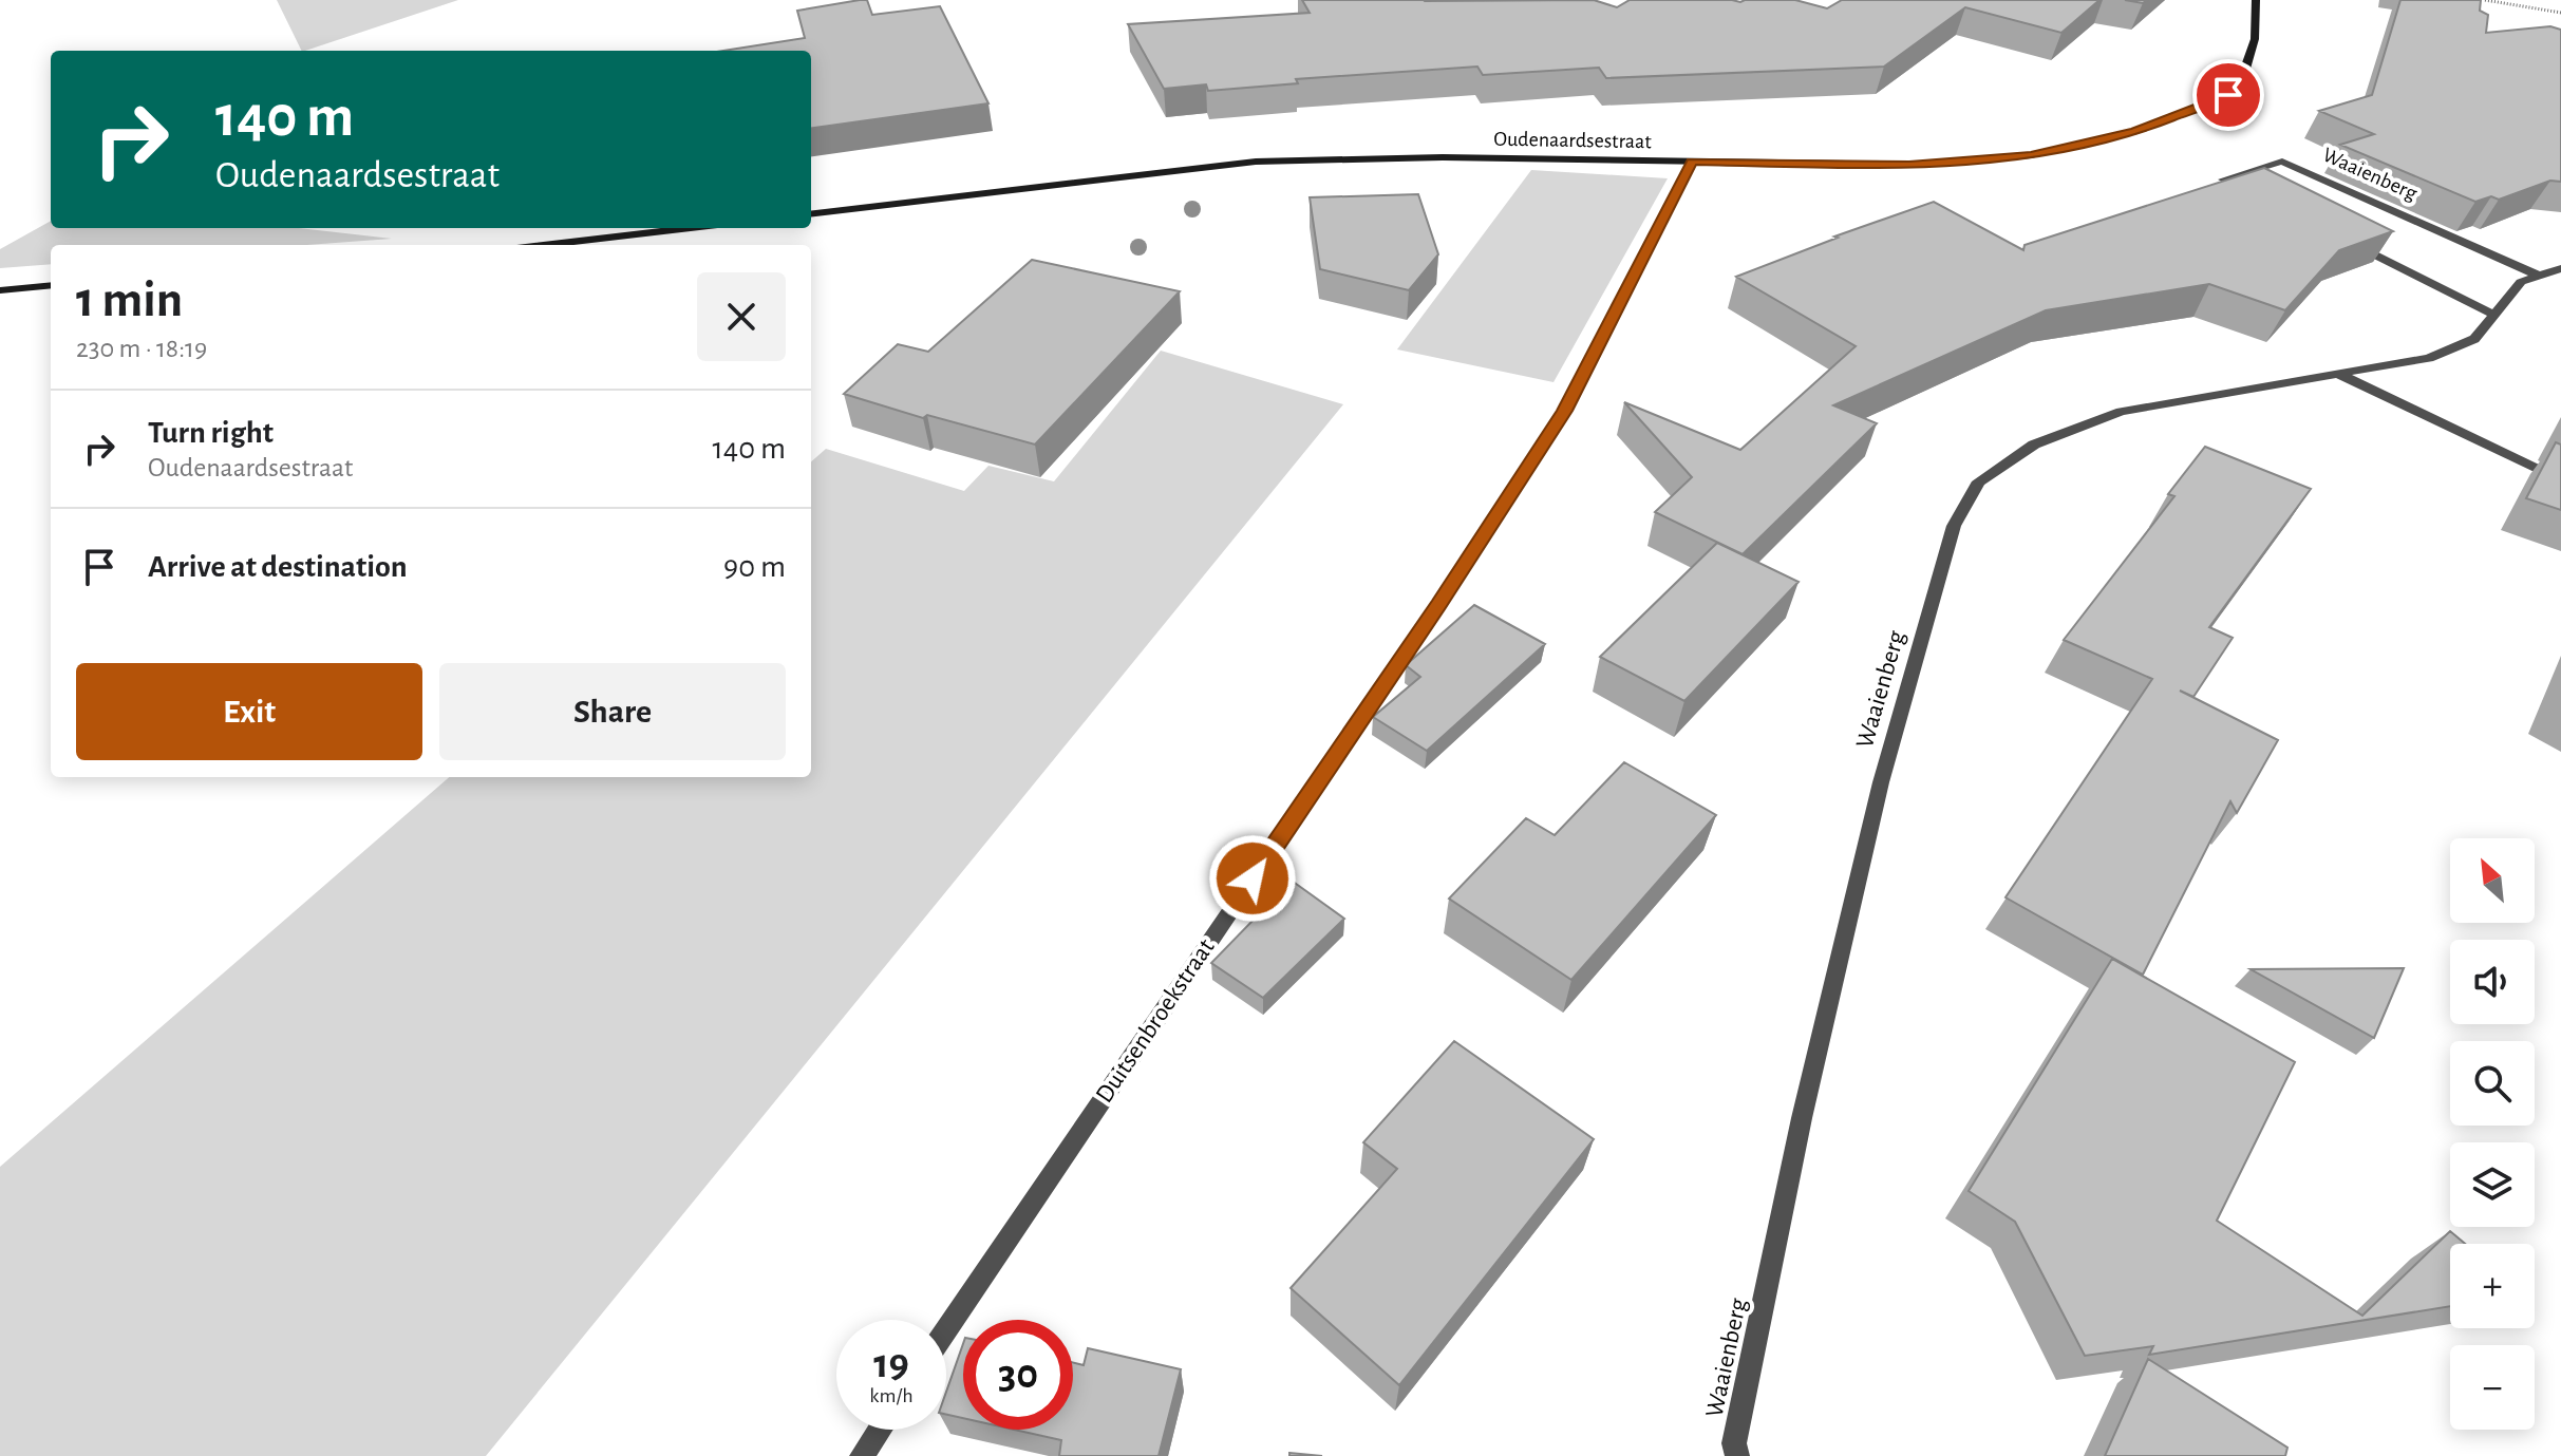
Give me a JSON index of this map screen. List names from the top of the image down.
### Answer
{
  "streets": {
    "main road": ["Oudenaardsestraat"],
    "street": ["Waaienberg", "Duitsenbroekstraat"]
  },
  "crossings": [
    ["Oudenaardsestraat", "Duitsenbroekstraat"]
  ],
  "north": "top left",
  "page": {
    "turn": ["140 m", "Oudenaardsestraat"],
    "heading": ["1 min", "230 m · 18:19"],
    "list": [
      {
        "name": "Turn right",
        "note": "Oudenaardsestraat",
        "value": "140 m"
      },
      {
        "name": "Arrive at destination",
        "value": "90 m"
      }
    ],
    "buttons": ["Exit", "Share"],
    "map_buttons": ["+", "−"],
    "speed": "19 km/h",
    "limit": "30"
  }
}
